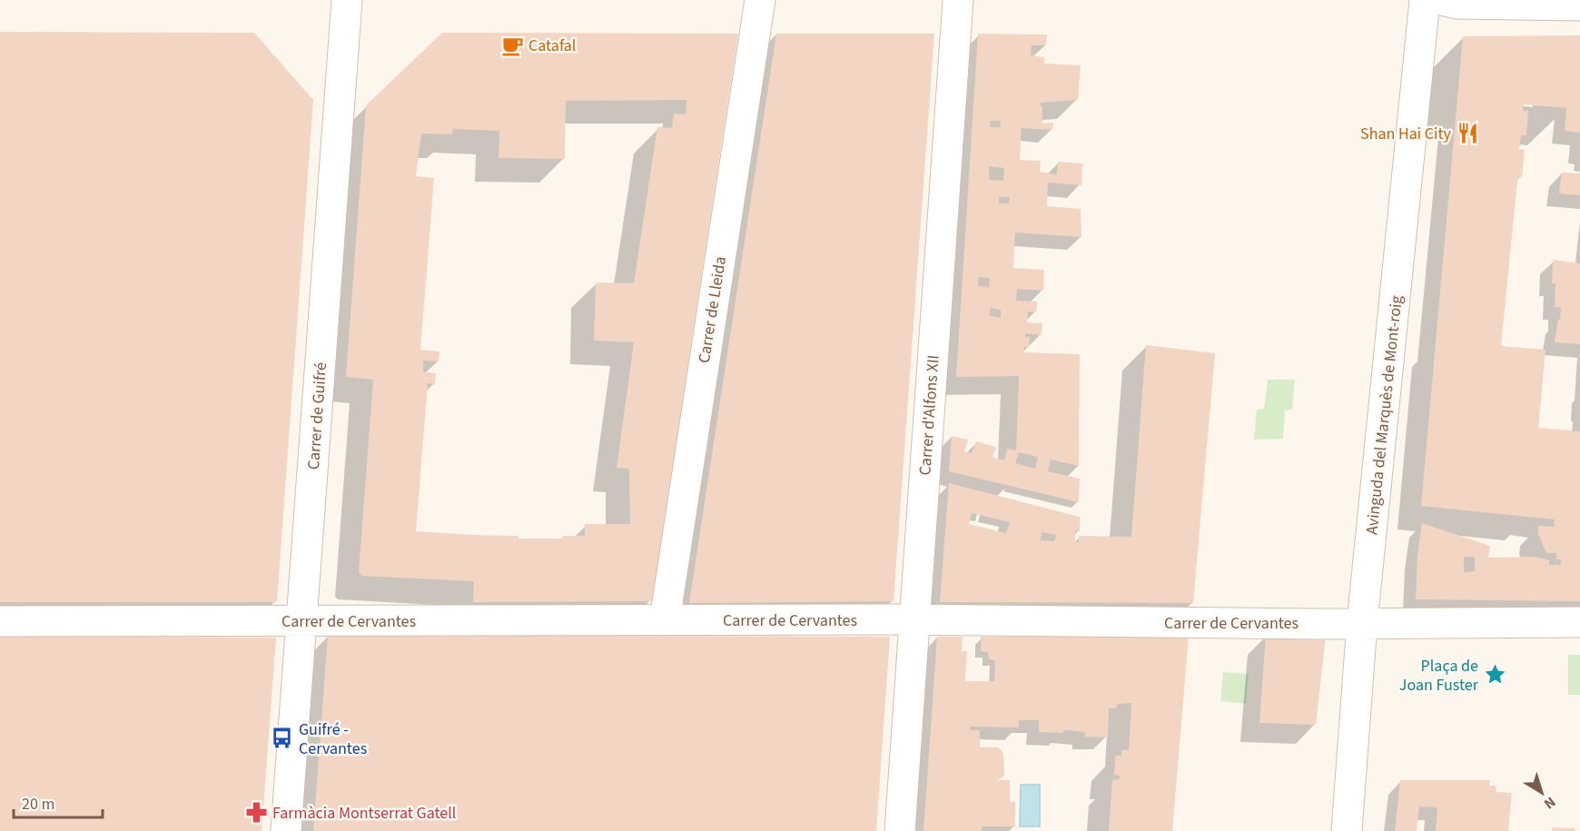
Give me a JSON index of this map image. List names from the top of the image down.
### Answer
{
  "streets": {
    "street": [
      "Carrer de Lleida",
      "Carrer d'Alfons XII",
      "Avinguda del Marquès de Mont-roig",
      "Carrer de Guifré",
      "Carrer de Cervantes"
    ]
  },
  "crossings": [
    ["Carrer de Lleida", "Carrer de Cervantes"],
    ["Carrer d'Alfons XII", "Carrer de Cervantes"],
    ["Avinguda del Marquès de Mont-roig", "Carrer de Cervantes"],
    ["Carrer de Guifré", "Carrer de Cervantes"]
  ],
  "places": {
    "cafe": ["Catafal"],
    "restaurant": ["Shan Hai City"],
    "place": ["Plaça de Joan Fuster"],
    "bus stop": ["Guifré - Cervantes"],
    "pharmacy": ["Farmàcia Montserrat Gatell"]
  },
  "scale_bar": "20 m",
  "north": "bottom right"
}
